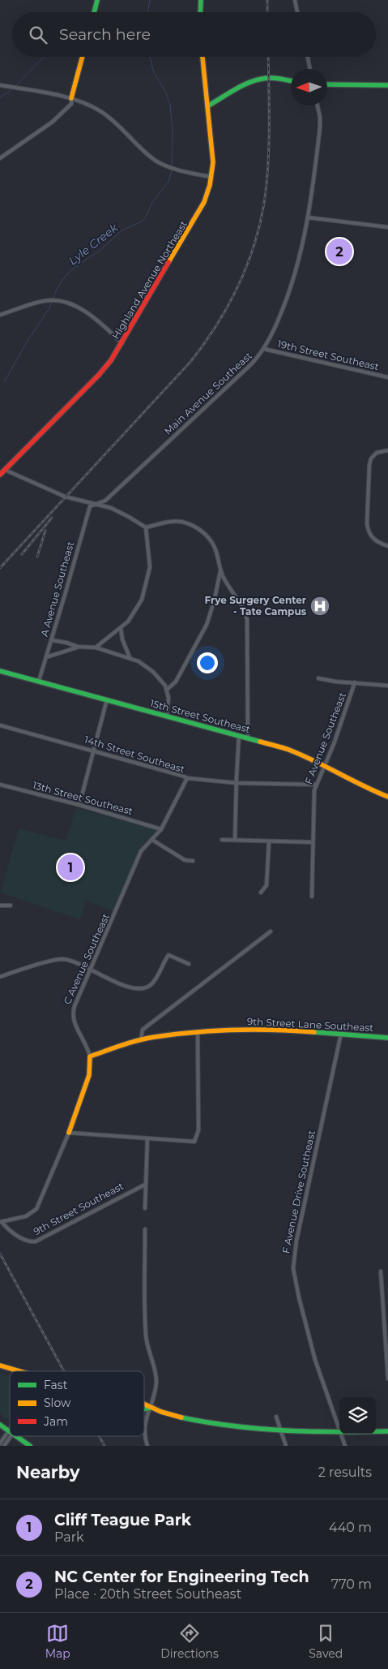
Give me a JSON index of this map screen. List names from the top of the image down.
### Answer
{
  "streets": {
    "main road": [
      "Highland Avenue Northeast",
      "15th Street Southeast",
      "C Avenue Southeast",
      "9th Street Lane Southeast"
    ],
    "street": [
      "19th Street Southeast",
      "Main Avenue Southeast",
      "A Avenue Southeast",
      "F Avenue Southeast",
      "14th Street Southeast",
      "13th Street Southeast",
      "F Avenue Drive Southeast",
      "9th Street Southeast"
    ]
  },
  "crossings": [
    ["19th Street Southeast", "Main Avenue Southeast"],
    ["Main Avenue Southeast", "A Avenue Southeast"],
    ["A Avenue Southeast", "15th Street Southeast"],
    ["15th Street Southeast", "F Avenue Southeast"],
    ["F Avenue Southeast", "14th Street Southeast"],
    ["14th Street Southeast", "C Avenue Southeast"],
    ["13th Street Southeast", "C Avenue Southeast"],
    ["C Avenue Southeast", "9th Street Lane Southeast"],
    ["C Avenue Southeast", "9th Street Southeast"],
    ["9th Street Lane Southeast", "F Avenue Drive Southeast"]
  ],
  "water": ["Lyle Creek"],
  "places": {
    "hospital": ["Frye Surgery Center - Tate Campus"]
  },
  "legend": ["Fast", "Slow", "Jam"],
  "north": "left",
  "page": {
    "search": "Search here",
    "pins": ["2", "1"],
    "heading": ["Nearby", "2 results"],
    "list": [
      {
        "mark": "1",
        "name": "Cliff Teague Park",
        "note": "Park",
        "value": "440 m"
      },
      {
        "mark": "2",
        "name": "NC Center for Engineering Tech",
        "note": "Place · 20th Street Southeast",
        "value": "770 m"
      }
    ],
    "nav": ["Map", "Directions", "Saved"]
  }
}
